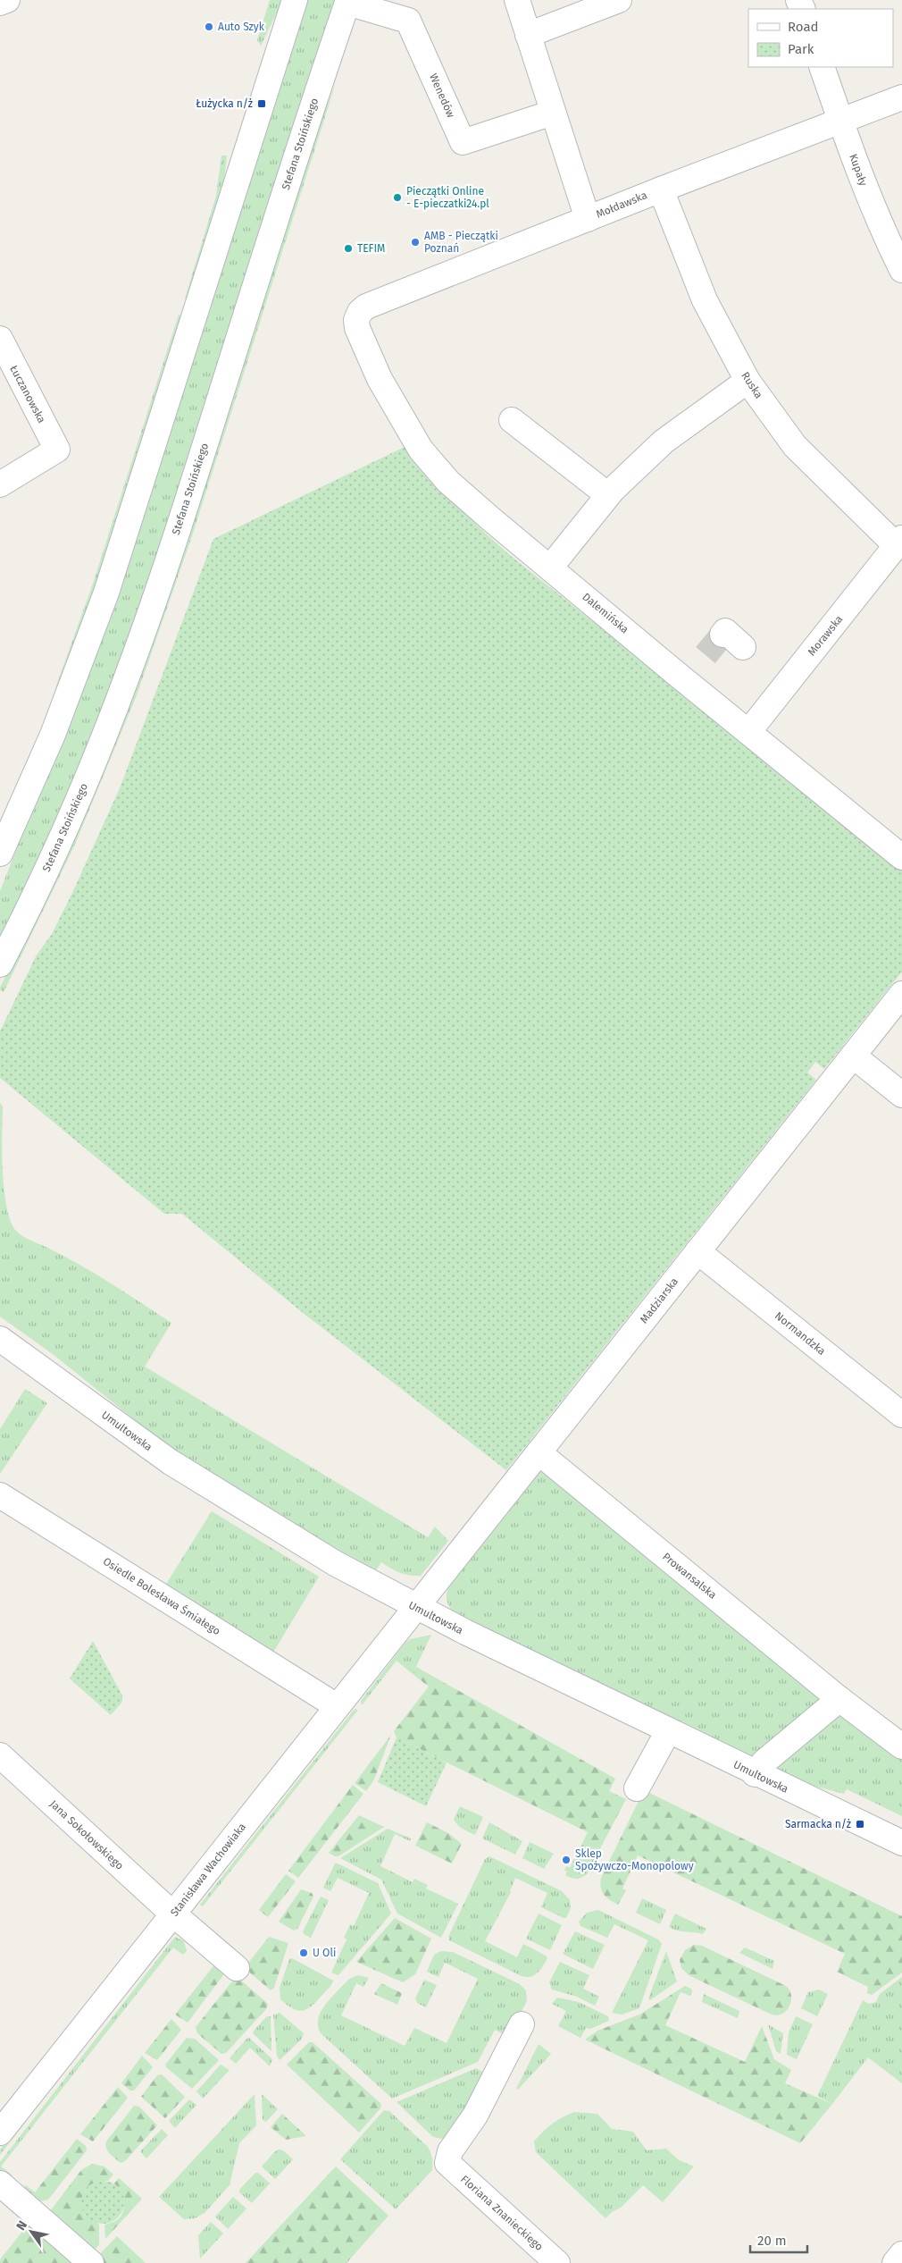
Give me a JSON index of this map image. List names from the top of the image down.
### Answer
{
  "streets": {
    "street": [
      "Wenedów",
      "Stefana Stoińskiego",
      "Kupały",
      "Mołdawska",
      "Ruska",
      "Łuczanowska",
      "Dalemińska",
      "Morawska",
      "Madziarska",
      "Normandzka",
      "Umultowska",
      "Prowansalska",
      "Osiedle Bolesława Śmiałego",
      "Jana Sokołowskiego",
      "Stanisława Wachowiaka",
      "Floriana Znanieckiego"
    ]
  },
  "crossings": [
    ["Wenedów", "Stefana Stoińskiego"],
    ["Kupały", "Mołdawska"],
    ["Mołdawska", "Ruska"],
    ["Mołdawska", "Dalemińska"],
    ["Ruska", "Morawska"],
    ["Dalemińska", "Morawska"],
    ["Madziarska", "Normandzka"],
    ["Madziarska", "Umultowska"],
    ["Madziarska", "Prowansalska"],
    ["Madziarska", "Stanisława Wachowiaka"],
    ["Umultowska", "Stanisława Wachowiaka"],
    ["Osiedle Bolesława Śmiałego", "Stanisława Wachowiaka"],
    ["Jana Sokołowskiego", "Stanisława Wachowiaka"]
  ],
  "places": {
    "other": [
      "Auto Szyk",
      "Pieczątki Online - E-pieczatki24.pl",
      "AMB - Pieczątki Poznań",
      "TEFIM",
      "Sklep Spożywczo-Monopolowy",
      "U Oli"
    ],
    "transit": ["Łużycka n/ż", "Sarmacka n/ż"]
  },
  "legend": ["Road", "Park"],
  "scale_bar": "20 m",
  "north": "top left"
}
